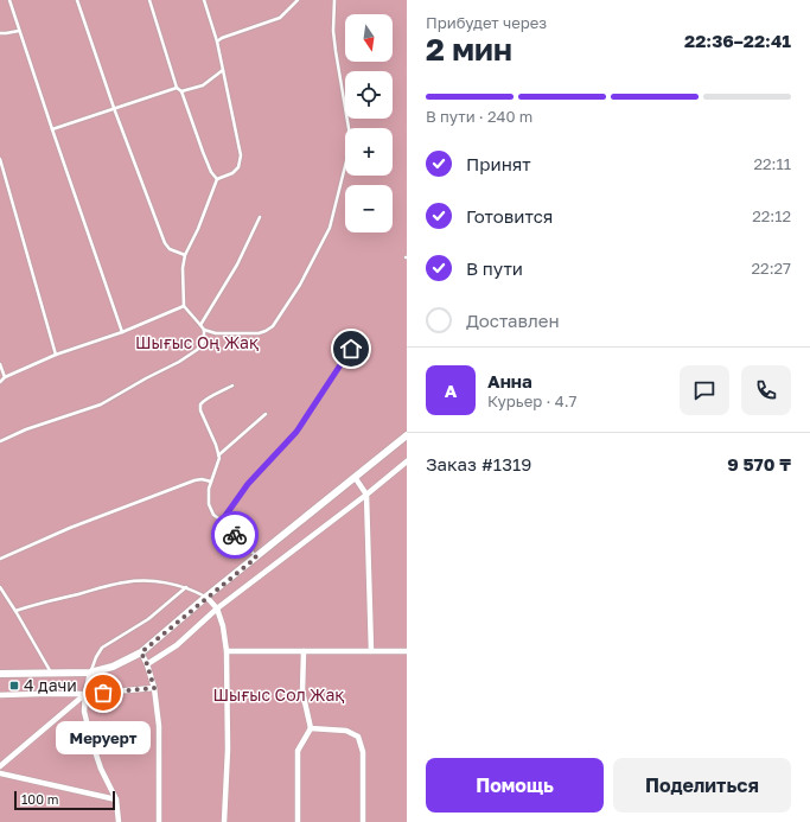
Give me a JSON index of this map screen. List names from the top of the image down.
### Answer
{
  "parks": ["Шығыс Оң Жақ", "Шығыс Сол Жақ"],
  "places": {
    "transit": ["4 дачи"],
    "other": ["Меруерт"]
  },
  "scale_bar": "100 m",
  "north": "bottom",
  "page": {
    "heading": ["2 мин", "Прибудет через", "22:36–22:41"],
    "panel": [
      "Анна",
      "Курьер · 4.7",
      "Заказ #1319",
      "9 570 ₸"
    ],
    "map_buttons": ["+", "−"],
    "bar": "В пути · 240 m",
    "list": [
      ["Принят", "22:11"],
      ["Готовится", "22:12"],
      ["В пути", "22:27"],
      "Доставлен"
    ],
    "round": "А",
    "bubble": "Меруерт",
    "buttons": ["Помощь", "Поделиться"],
    "scale": "100 m"
  }
}
